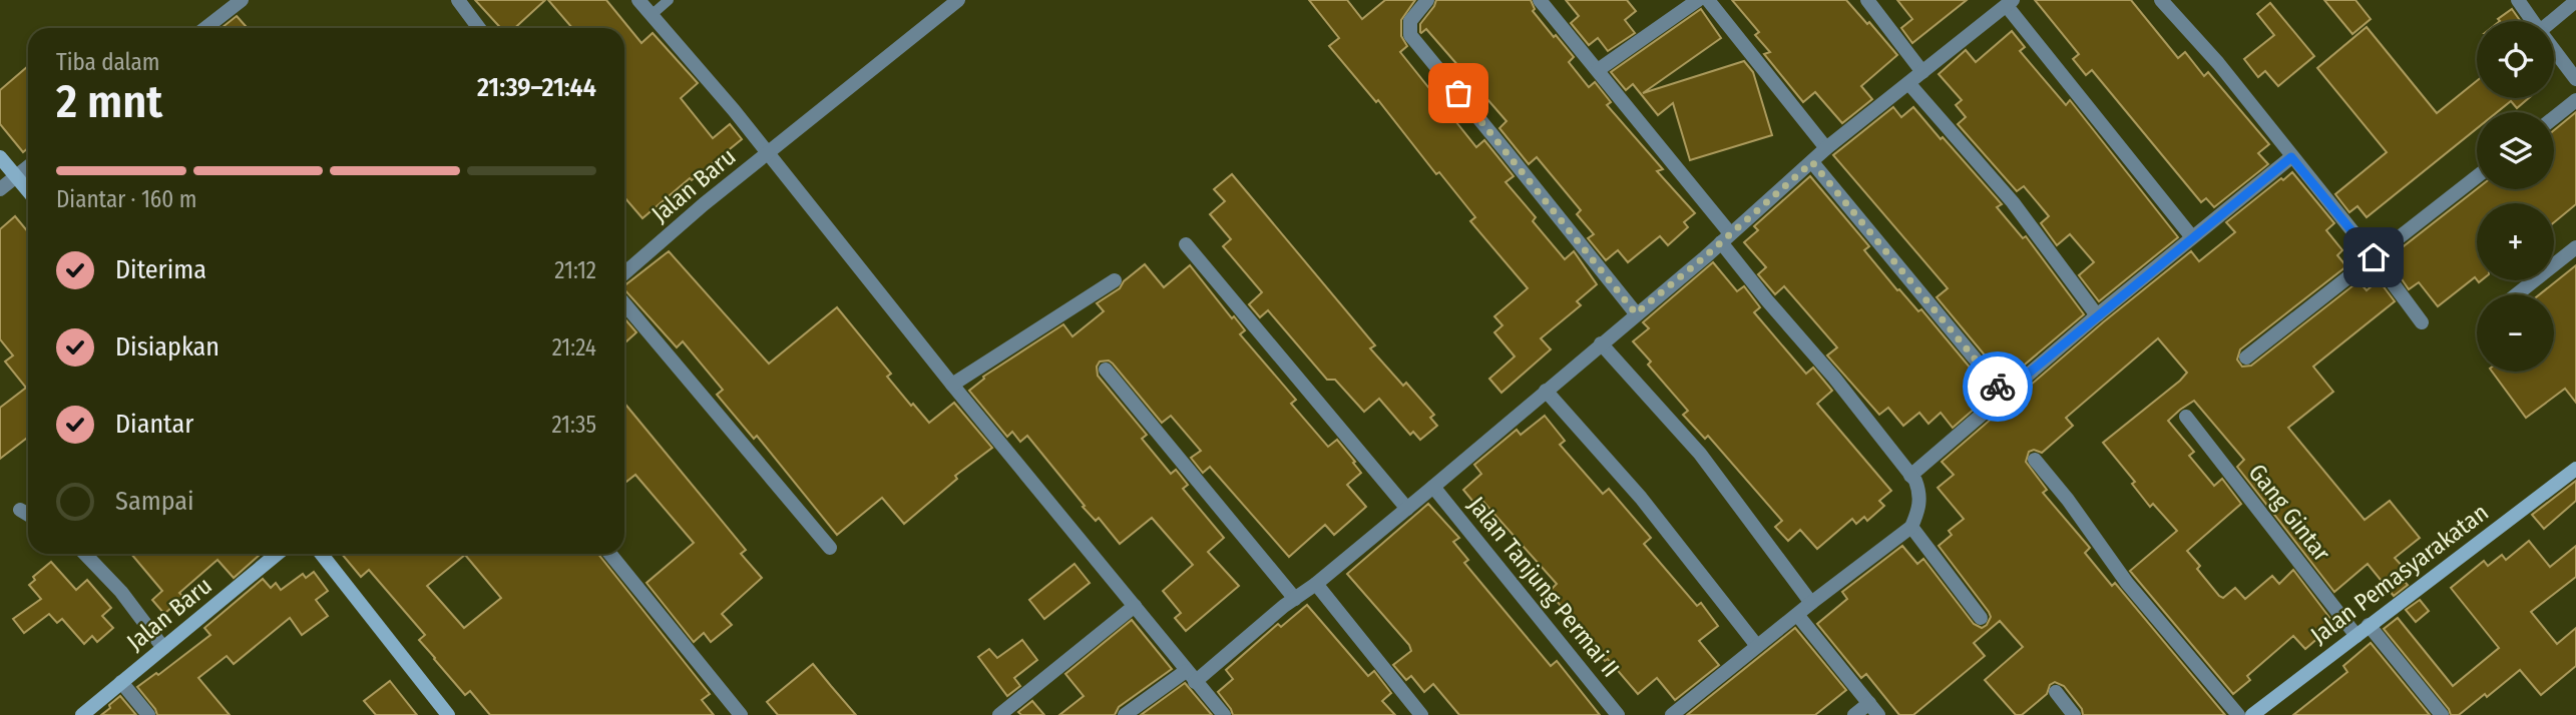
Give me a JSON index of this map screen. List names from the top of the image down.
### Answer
{
  "streets": {
    "street": [
      "Jalan Baru",
      "Gang Gintar",
      "Jalan Pemasyarakatan",
      "Jalan Tanjung Permai II"
    ]
  },
  "crossings": [
    ["Gang Gintar", "Jalan Pemasyarakatan"]
  ],
  "page": {
    "map_buttons": ["+", "−"],
    "heading": ["2 mnt", "Tiba dalam", "21:39–21:44"],
    "bar": "Diantar · 160 m",
    "list": [
      ["Diterima", "21:12"],
      ["Disiapkan", "21:24"],
      ["Diantar", "21:35"],
      "Sampai"
    ]
  }
}
